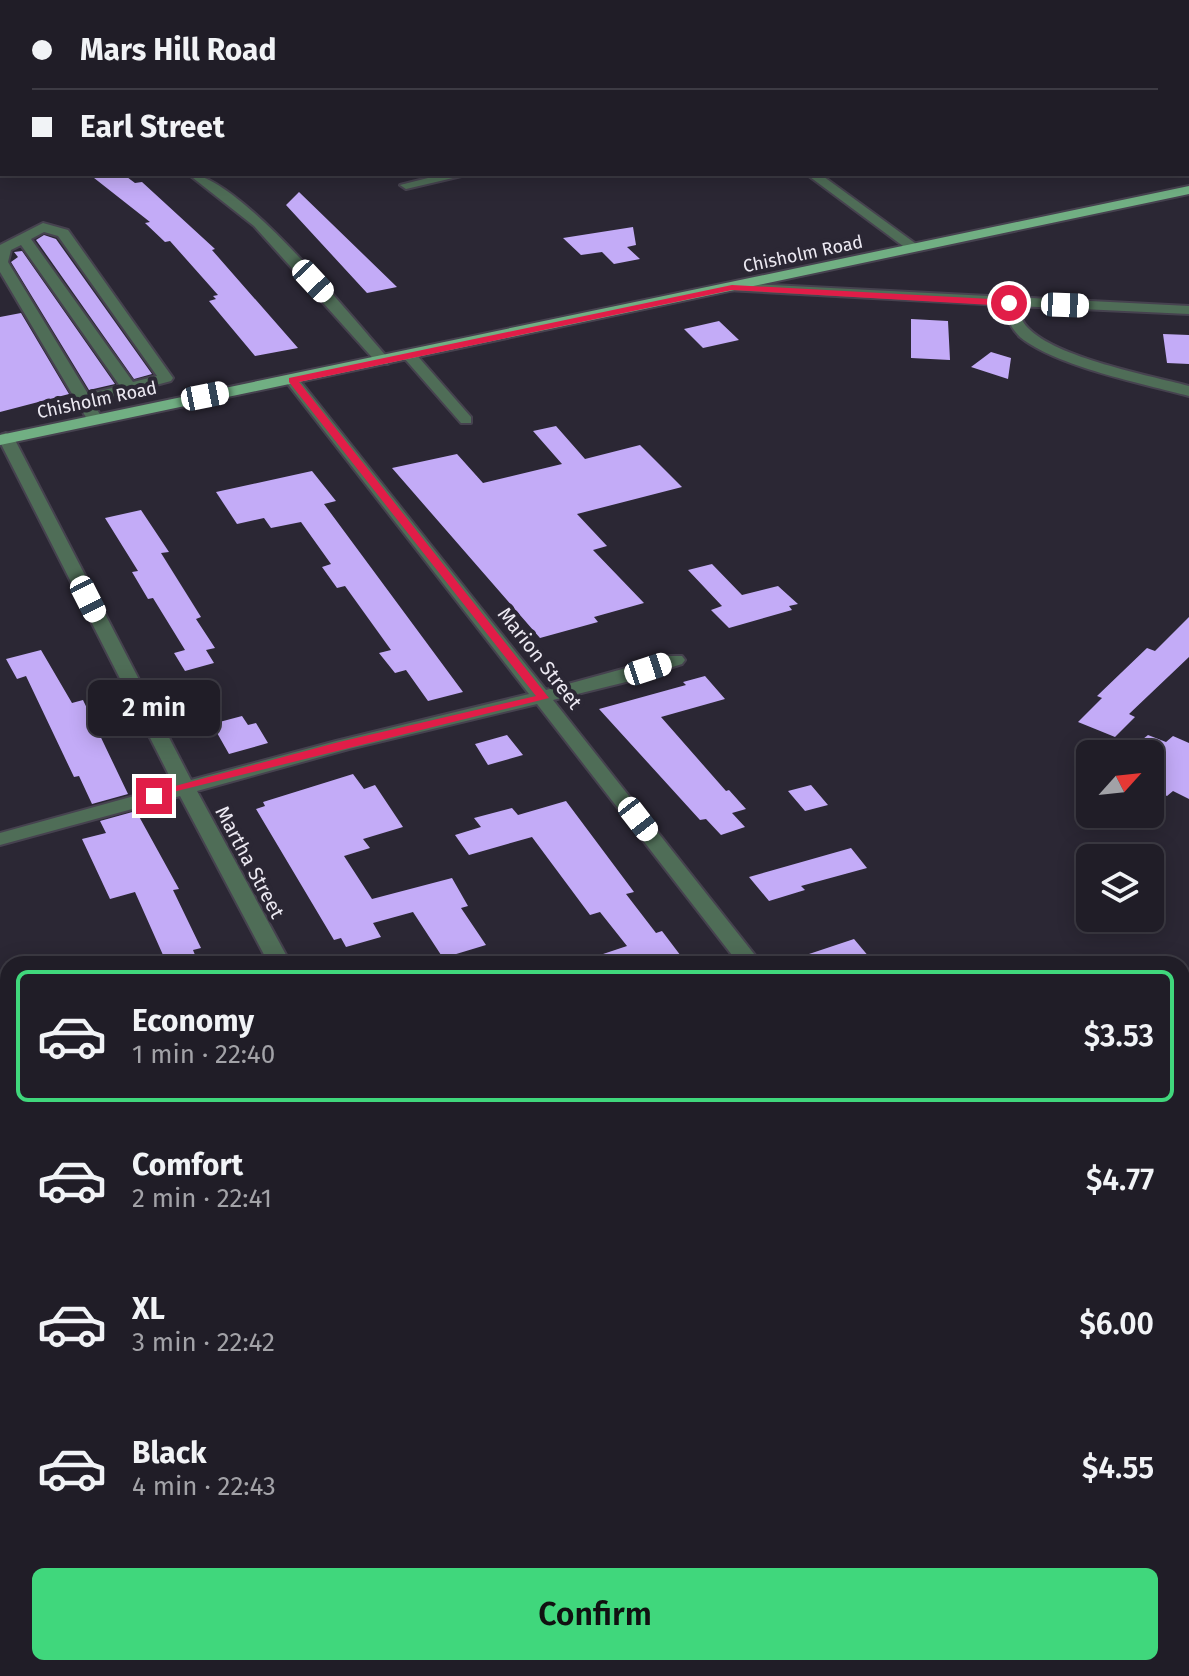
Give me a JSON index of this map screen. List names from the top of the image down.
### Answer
{
  "streets": {
    "main road": ["Chisholm Road"],
    "street": ["Marion Street", "Martha Street"]
  },
  "crossings": [
    ["Chisholm Road", "Marion Street"],
    ["Chisholm Road", "Martha Street"]
  ],
  "north": "top right",
  "page": {
    "banner": ["Mars Hill Road", "Earl Street"],
    "bubble": "2 min",
    "list": [
      {
        "name": "Economy",
        "note": "1 min · 22:40",
        "value": "$3.53"
      },
      {
        "name": "Comfort",
        "note": "2 min · 22:41",
        "value": "$4.77"
      },
      {
        "name": "XL",
        "note": "3 min · 22:42",
        "value": "$6.00"
      },
      {
        "name": "Black",
        "note": "4 min · 22:43",
        "value": "$4.55"
      }
    ],
    "buttons": "Confirm"
  }
}
